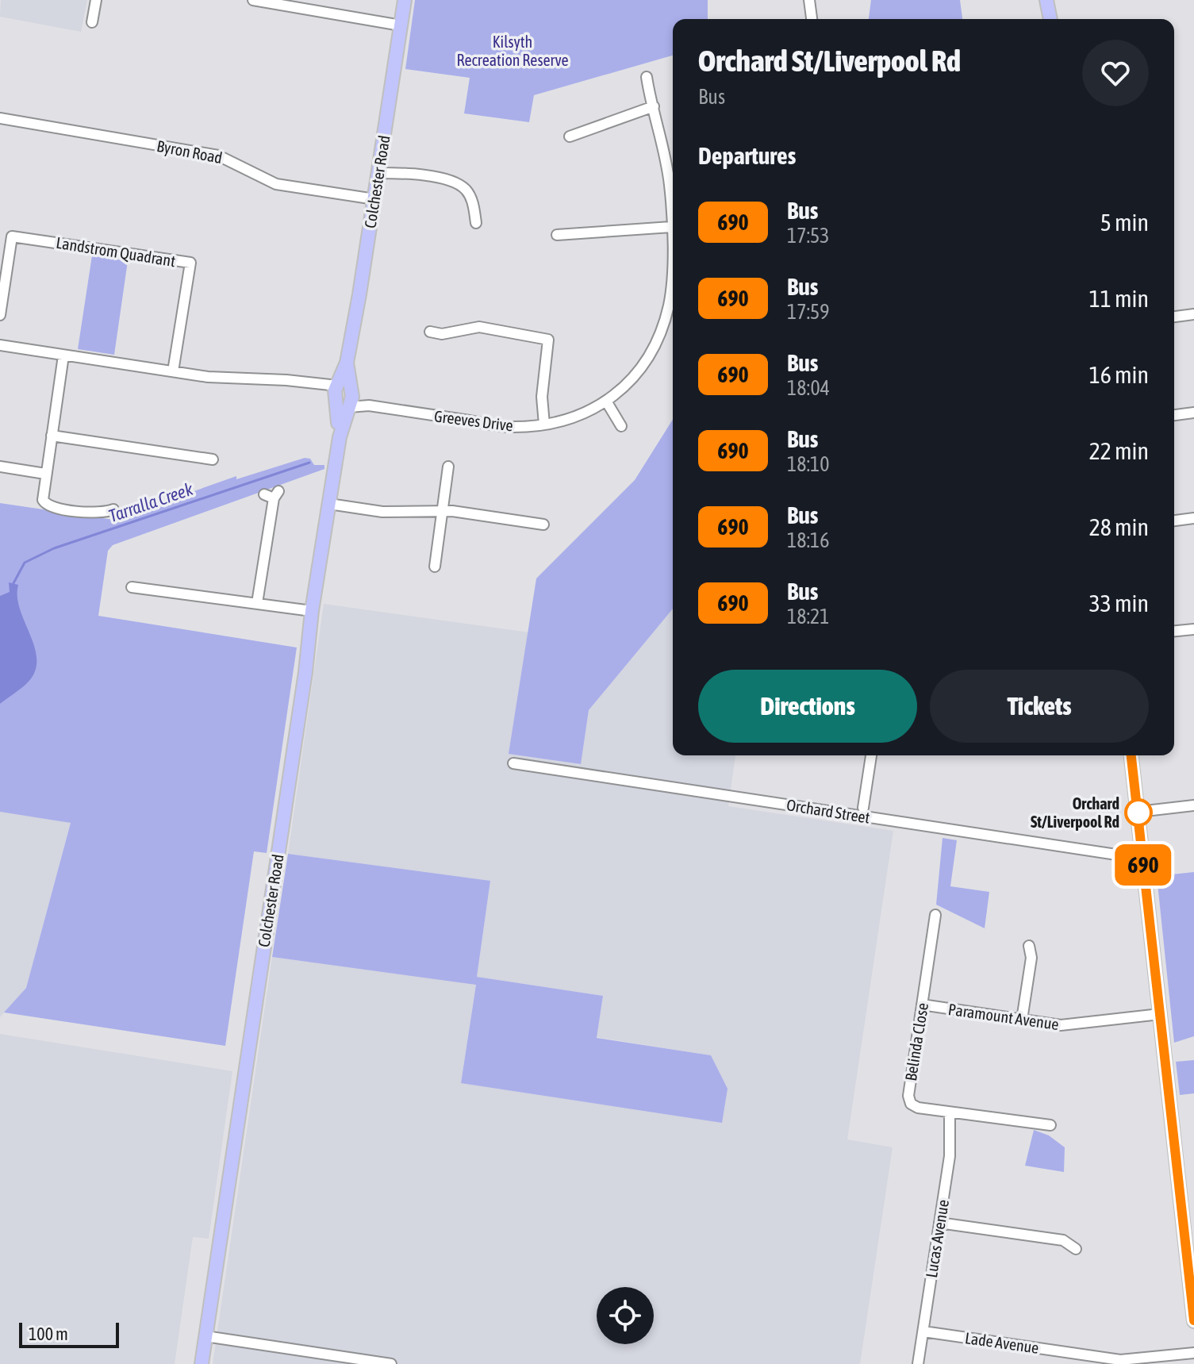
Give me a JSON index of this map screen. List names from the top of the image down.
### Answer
{
  "streets": {
    "main road": ["Colchester Road"],
    "street": [
      "Byron Road",
      "Landstrom Quadrant",
      "Greeves Drive",
      "Orchard Street",
      "Paramount Avenue",
      "Belinda Close",
      "Lucas Avenue",
      "Lade Avenue"
    ]
  },
  "crossings": [
    ["Byron Road", "Colchester Road"],
    ["Colchester Road", "Greeves Drive"],
    ["Paramount Avenue", "Belinda Close"],
    ["Belinda Close", "Lucas Avenue"],
    ["Lucas Avenue", "Lade Avenue"]
  ],
  "water": ["Tarralla Creek"],
  "parks": ["Kilsyth Recreation Reserve"],
  "places": ["Orchard St/Liverpool Rd"],
  "lines": ["bus line 690"],
  "scale_bar": "100 m",
  "page": {
    "on_map": "690",
    "heading": [
      ["Orchard St/Liverpool Rd", "Bus"],
      "Departures"
    ],
    "list": [
      {
        "mark": "690",
        "name": "Bus",
        "note": "17:53",
        "value": "5 min"
      },
      {
        "mark": "690",
        "name": "Bus",
        "note": "17:59",
        "value": "11 min"
      },
      {
        "mark": "690",
        "name": "Bus",
        "note": "18:04",
        "value": "16 min"
      },
      {
        "mark": "690",
        "name": "Bus",
        "note": "18:10",
        "value": "22 min"
      },
      {
        "mark": "690",
        "name": "Bus",
        "note": "18:16",
        "value": "28 min"
      },
      {
        "mark": "690",
        "name": "Bus",
        "note": "18:21",
        "value": "33 min"
      }
    ],
    "buttons": ["Directions", "Tickets"],
    "scale": "100 m"
  }
}
